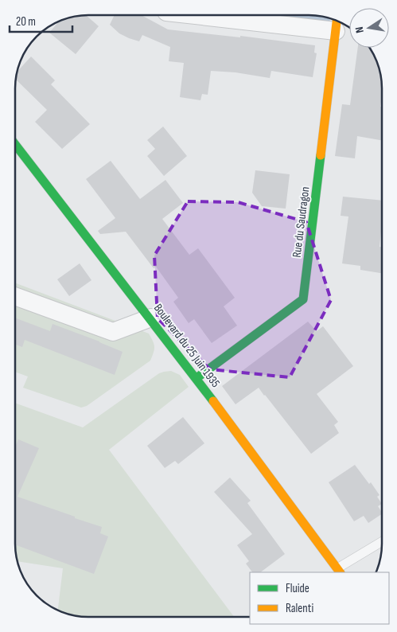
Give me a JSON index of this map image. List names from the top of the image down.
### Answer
{
  "streets": {
    "main road": ["Rue du Saudragon", "Boulevard du 25 Juin 1935"]
  },
  "crossings": [
    ["Rue du Saudragon", "Boulevard du 25 Juin 1935"]
  ],
  "legend": ["Fluide", "Ralenti"],
  "scale_bar": "20 m",
  "north": "left"
}
